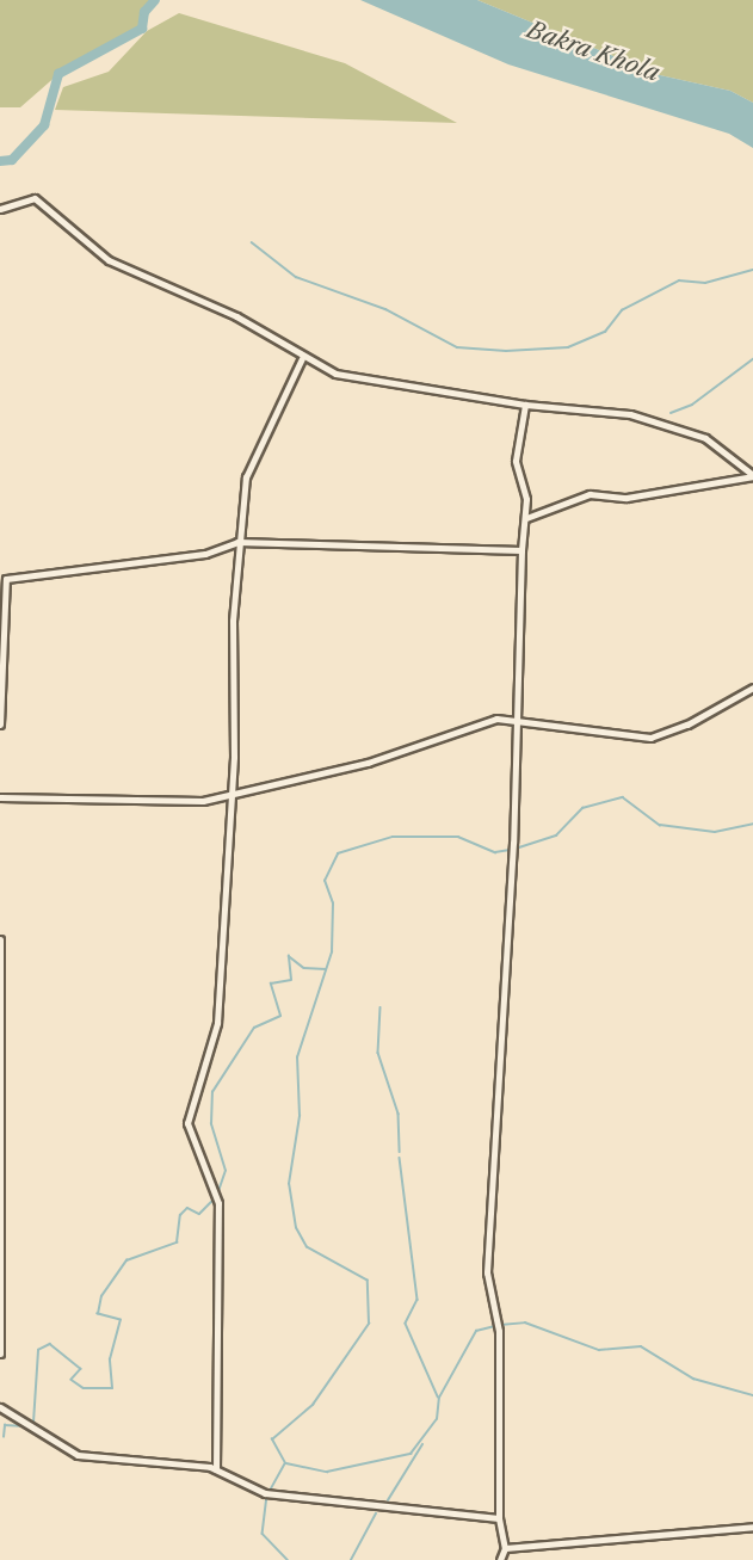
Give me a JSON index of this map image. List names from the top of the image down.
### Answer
{
  "water": ["Bakra Khola"]
}
